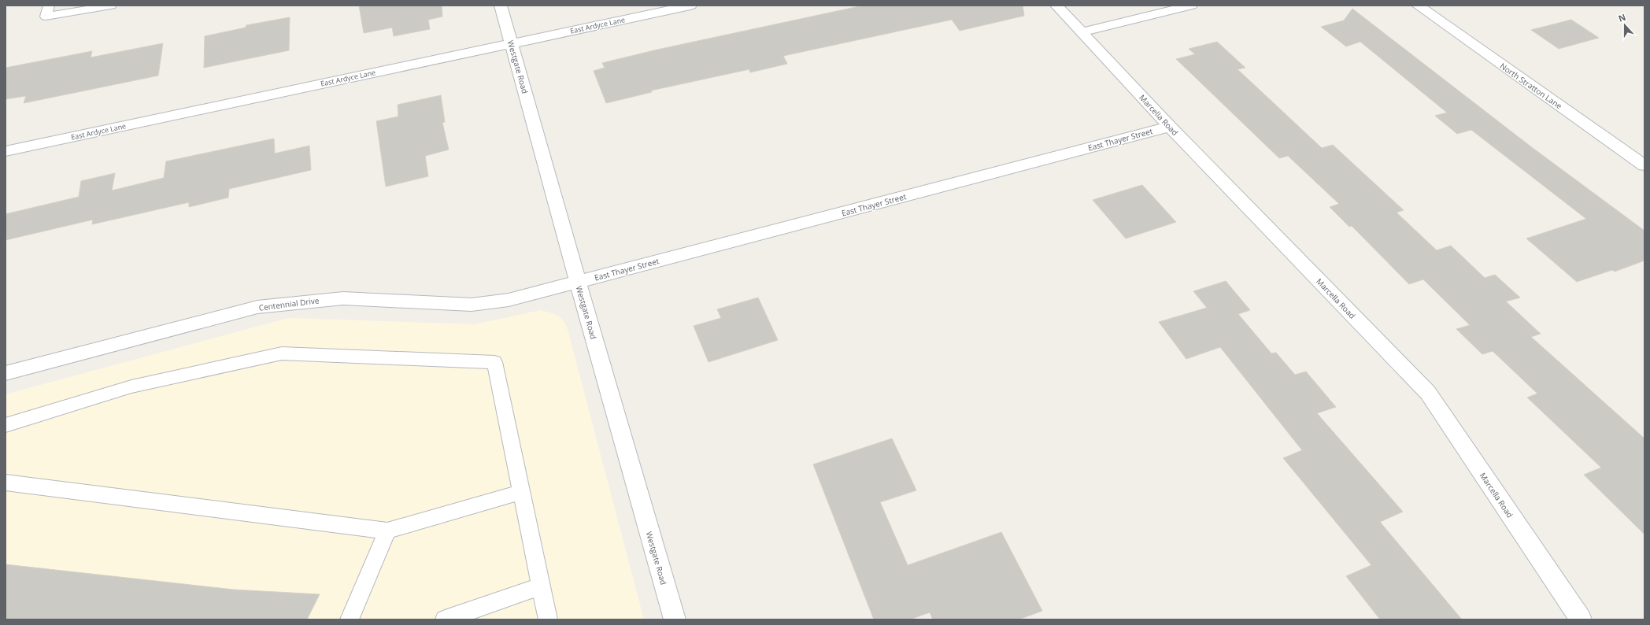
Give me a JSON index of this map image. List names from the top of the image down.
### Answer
{
  "streets": {
    "street": [
      "East Ardyce Lane",
      "Westgate Road",
      "North Stratton Lane",
      "Marcella Road",
      "East Thayer Street",
      "Centennial Drive"
    ]
  },
  "crossings": [
    ["East Ardyce Lane", "Westgate Road"],
    ["Westgate Road", "East Thayer Street"],
    ["Westgate Road", "Centennial Drive"],
    ["Marcella Road", "East Thayer Street"],
    ["East Thayer Street", "Centennial Drive"]
  ],
  "north": "top"
}
